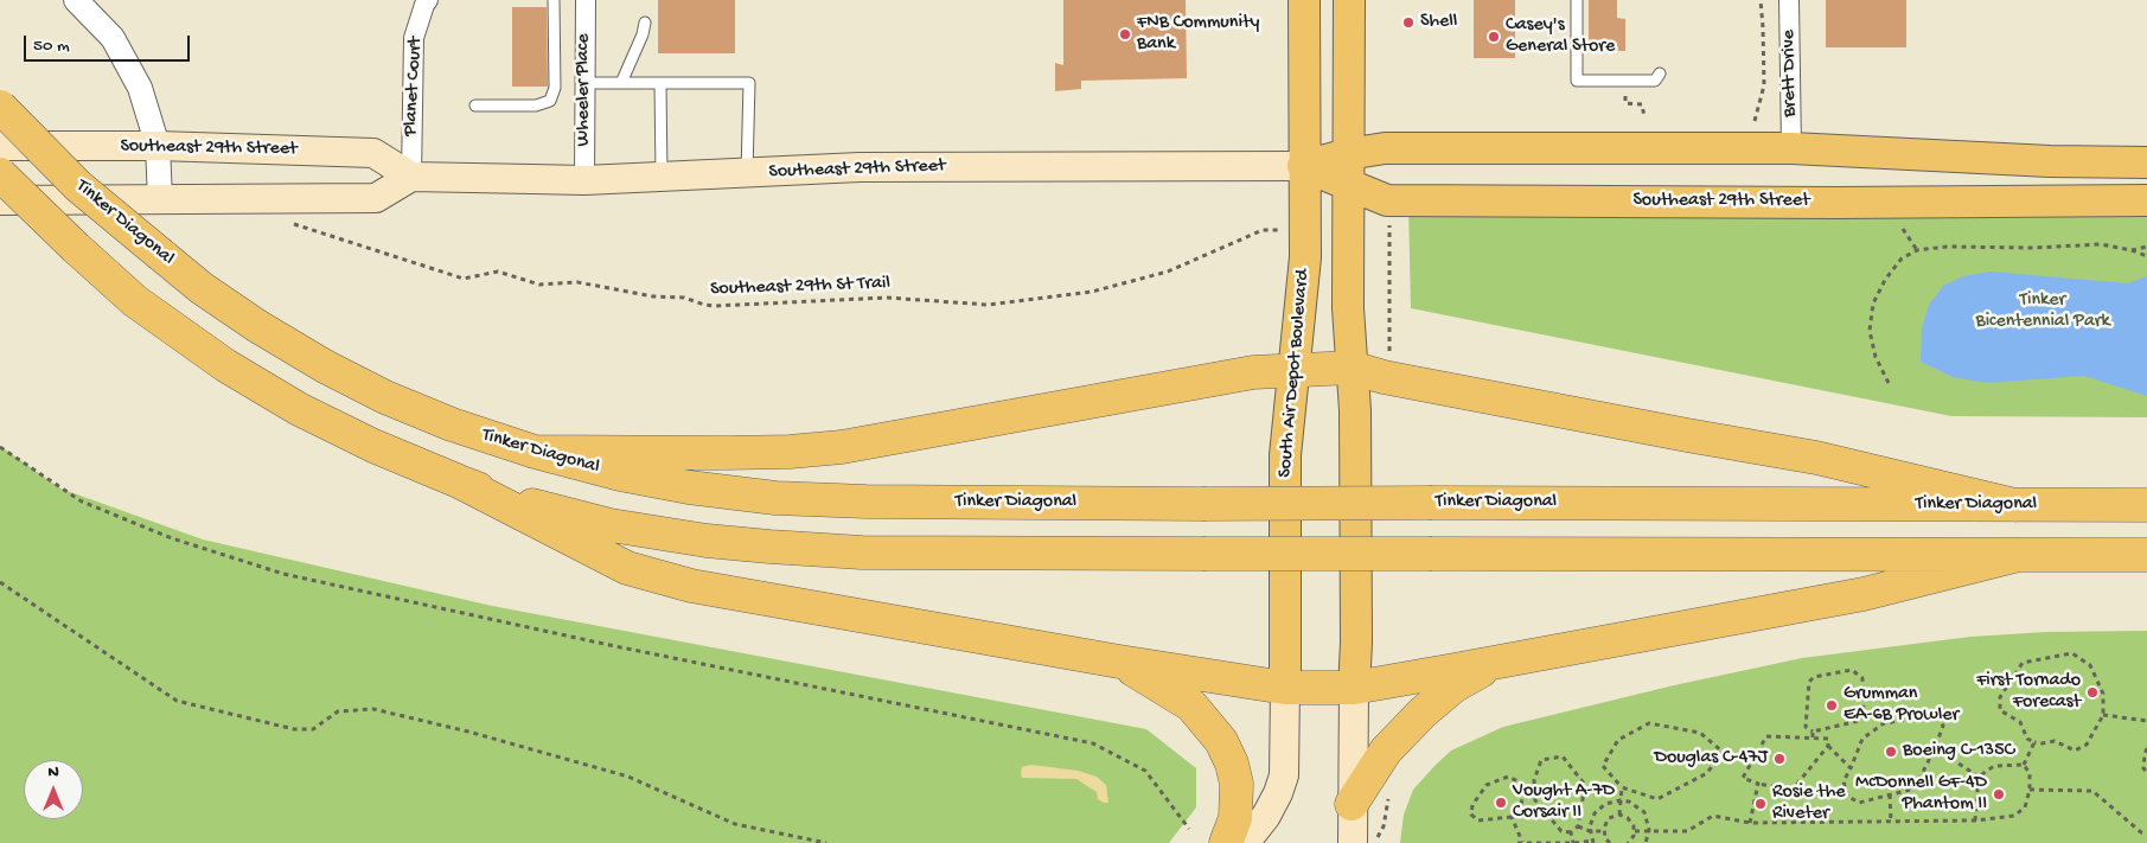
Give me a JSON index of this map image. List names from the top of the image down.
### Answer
{
  "streets": {
    "highway": ["Tinker Diagonal"],
    "main road": ["Southeast 29th Street", "South Air Depot Boulevard"],
    "street": ["Brett Drive", "Planet Court", "Wheeler Place"],
    "path": ["Southeast 29th St Trail"]
  },
  "crossings": [
    ["Brett Drive", "Southeast 29th Street"],
    ["Planet Court", "Southeast 29th Street"],
    ["Wheeler Place", "Southeast 29th Street"],
    ["Southeast 29th Street", "South Air Depot Boulevard"],
    ["Southeast 29th St Trail", "South Air Depot Boulevard"]
  ],
  "parks": ["Tinker Bicentennial Park"],
  "places": [
    "Shell",
    "FNB Community Bank",
    "Casey's General Store",
    "First Tornado Forecast",
    "Grumman EA-6B Prowler",
    "Boeing C-135C",
    "Douglas C-47J",
    "McDonnell GF-4D Phantom II",
    "Vought A-7D Corsair II",
    "Rosie the Riveter"
  ],
  "scale_bar": "50 m",
  "north": "top"
}
